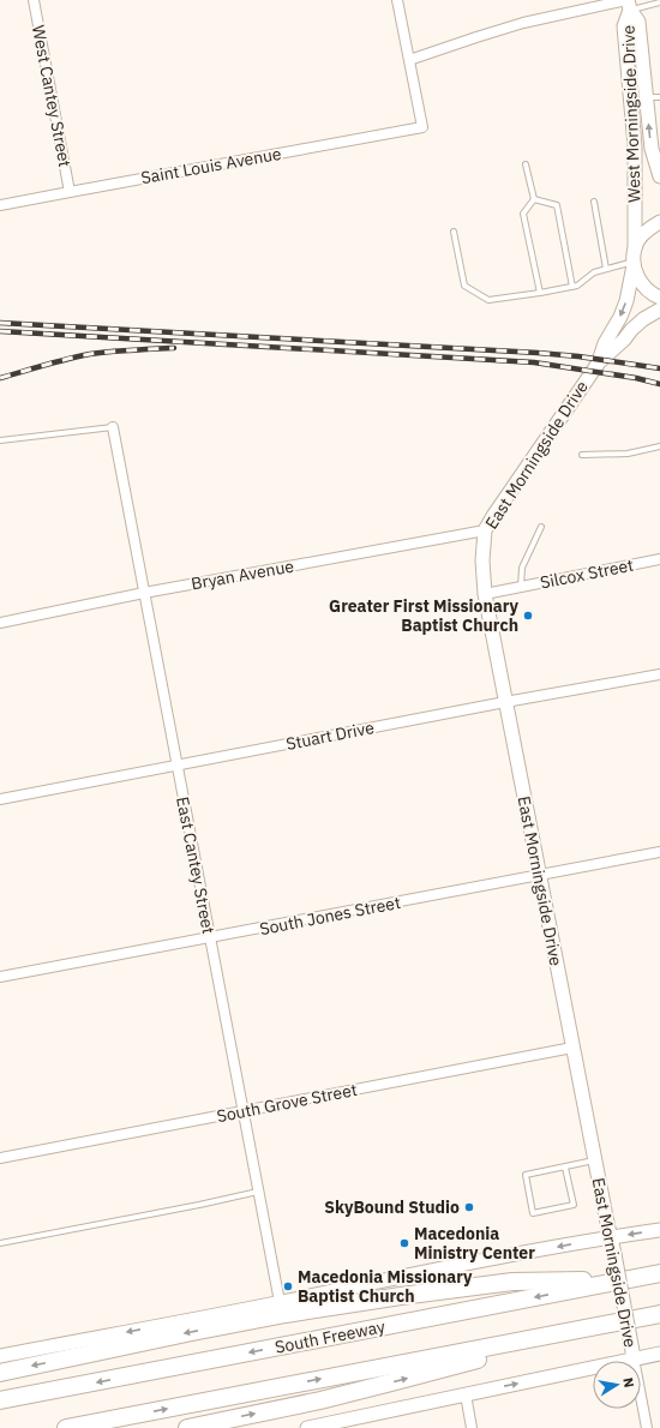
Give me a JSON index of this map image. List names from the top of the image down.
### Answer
{
  "streets": {
    "highway": ["South Freeway"],
    "street": [
      "West Cantey Street",
      "West Morningside Drive",
      "Saint Louis Avenue",
      "East Morningside Drive",
      "Silcox Street",
      "Bryan Avenue",
      "Stuart Drive",
      "East Cantey Street",
      "South Jones Street",
      "South Grove Street"
    ]
  },
  "crossings": [
    ["West Cantey Street", "Saint Louis Avenue"],
    ["West Morningside Drive", "East Morningside Drive"],
    ["East Morningside Drive", "Silcox Street"],
    ["East Morningside Drive", "Bryan Avenue"],
    ["East Morningside Drive", "Stuart Drive"],
    ["East Morningside Drive", "South Jones Street"],
    ["East Morningside Drive", "South Grove Street"],
    ["Bryan Avenue", "East Cantey Street"],
    ["Stuart Drive", "East Cantey Street"],
    ["East Cantey Street", "South Jones Street"],
    ["East Cantey Street", "South Grove Street"]
  ],
  "places": [
    "Greater First Missionary Baptist Church",
    "SkyBound Studio",
    "Macedonia Ministry Center",
    "Macedonia Missionary Baptist Church"
  ],
  "north": "right"
}
